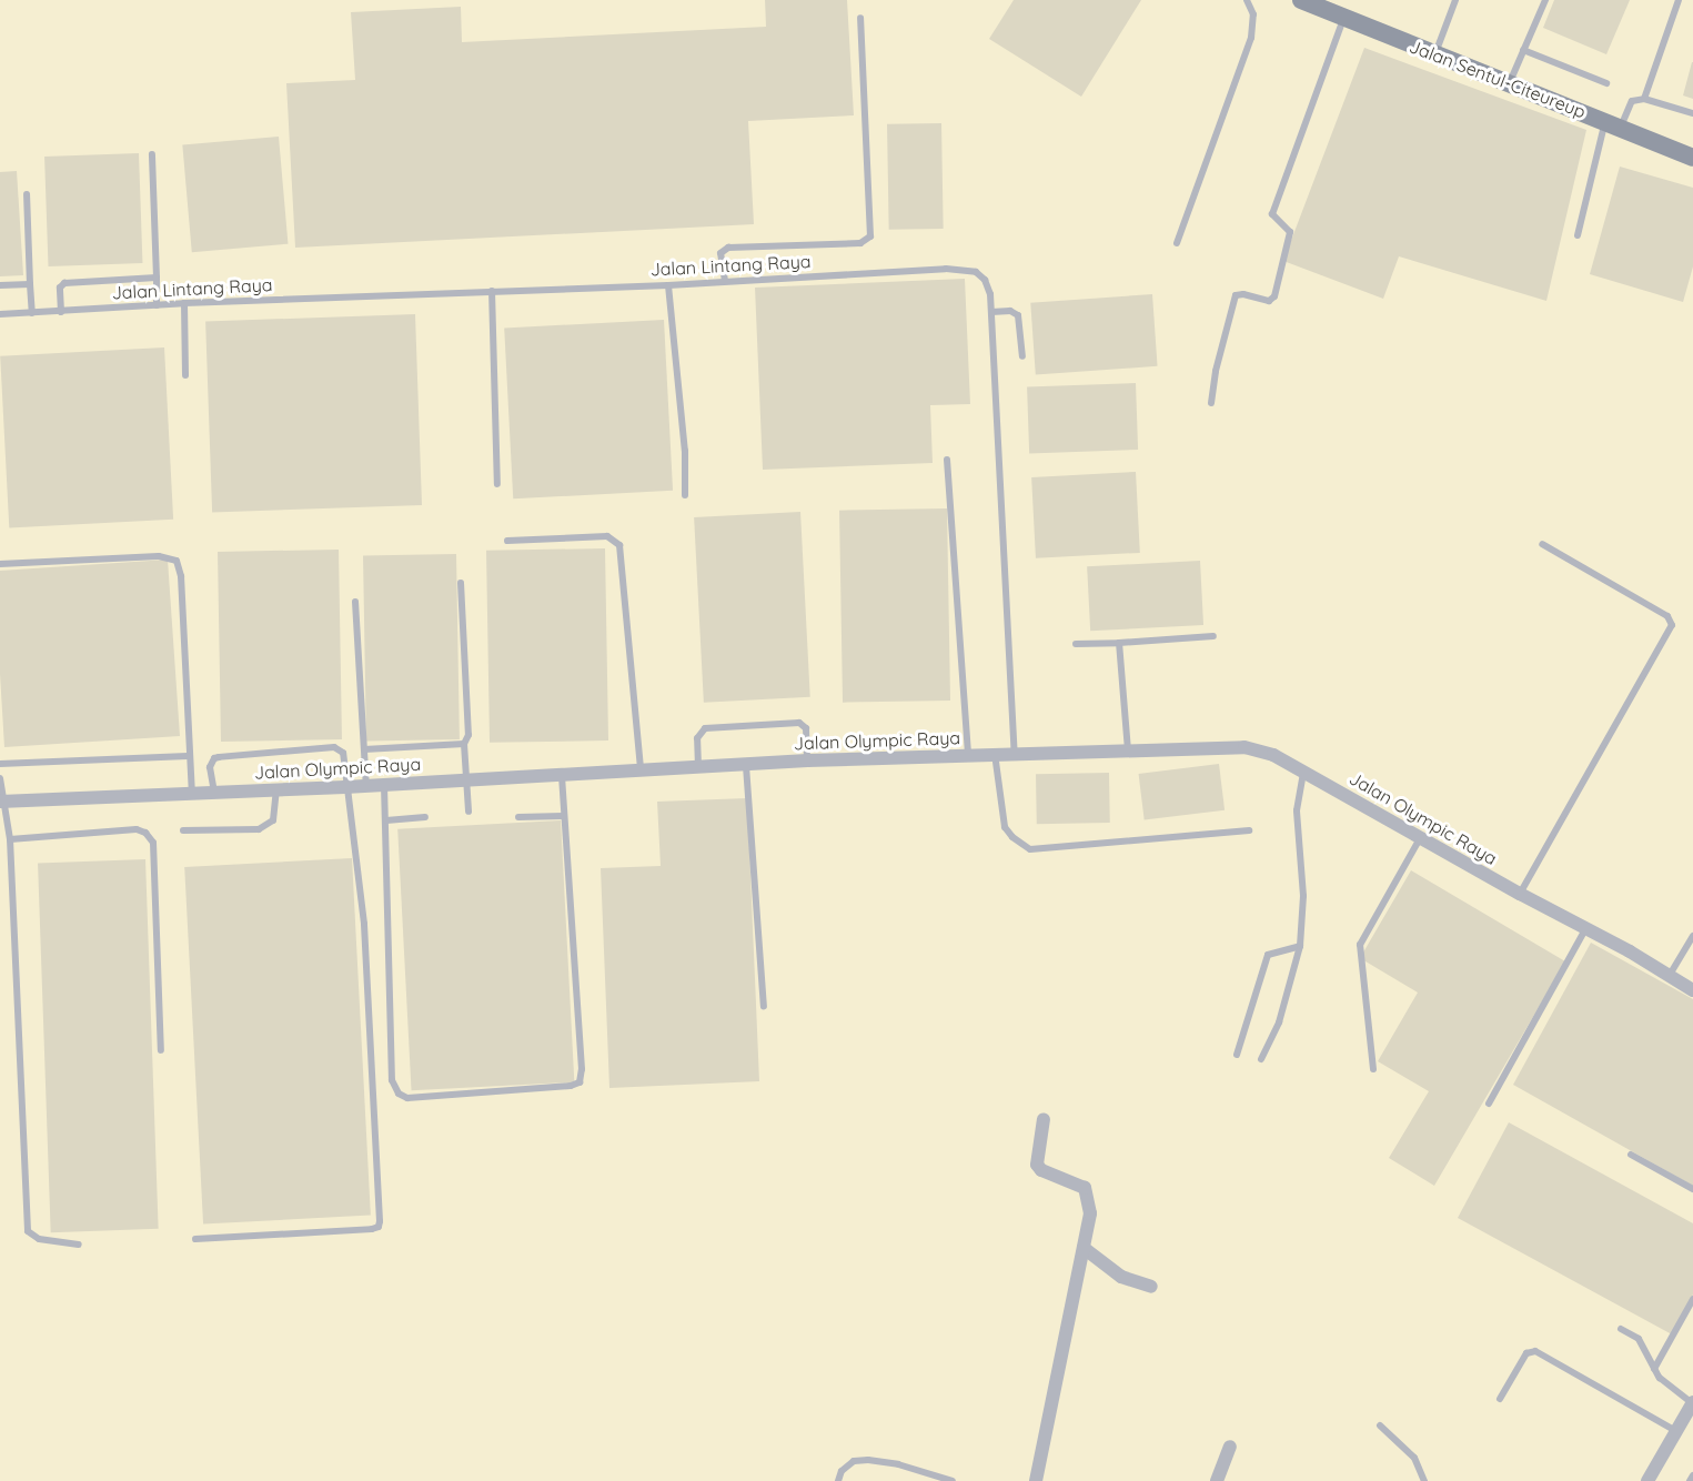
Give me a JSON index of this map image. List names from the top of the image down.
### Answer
{
  "streets": {
    "street": ["Jalan Sentul-Citeureup", "Jalan Olympic Raya"],
    "lane": ["Jalan Lintang Raya"]
  },
  "crossings": [
    ["Jalan Lintang Raya", "Jalan Olympic Raya"]
  ]
}
